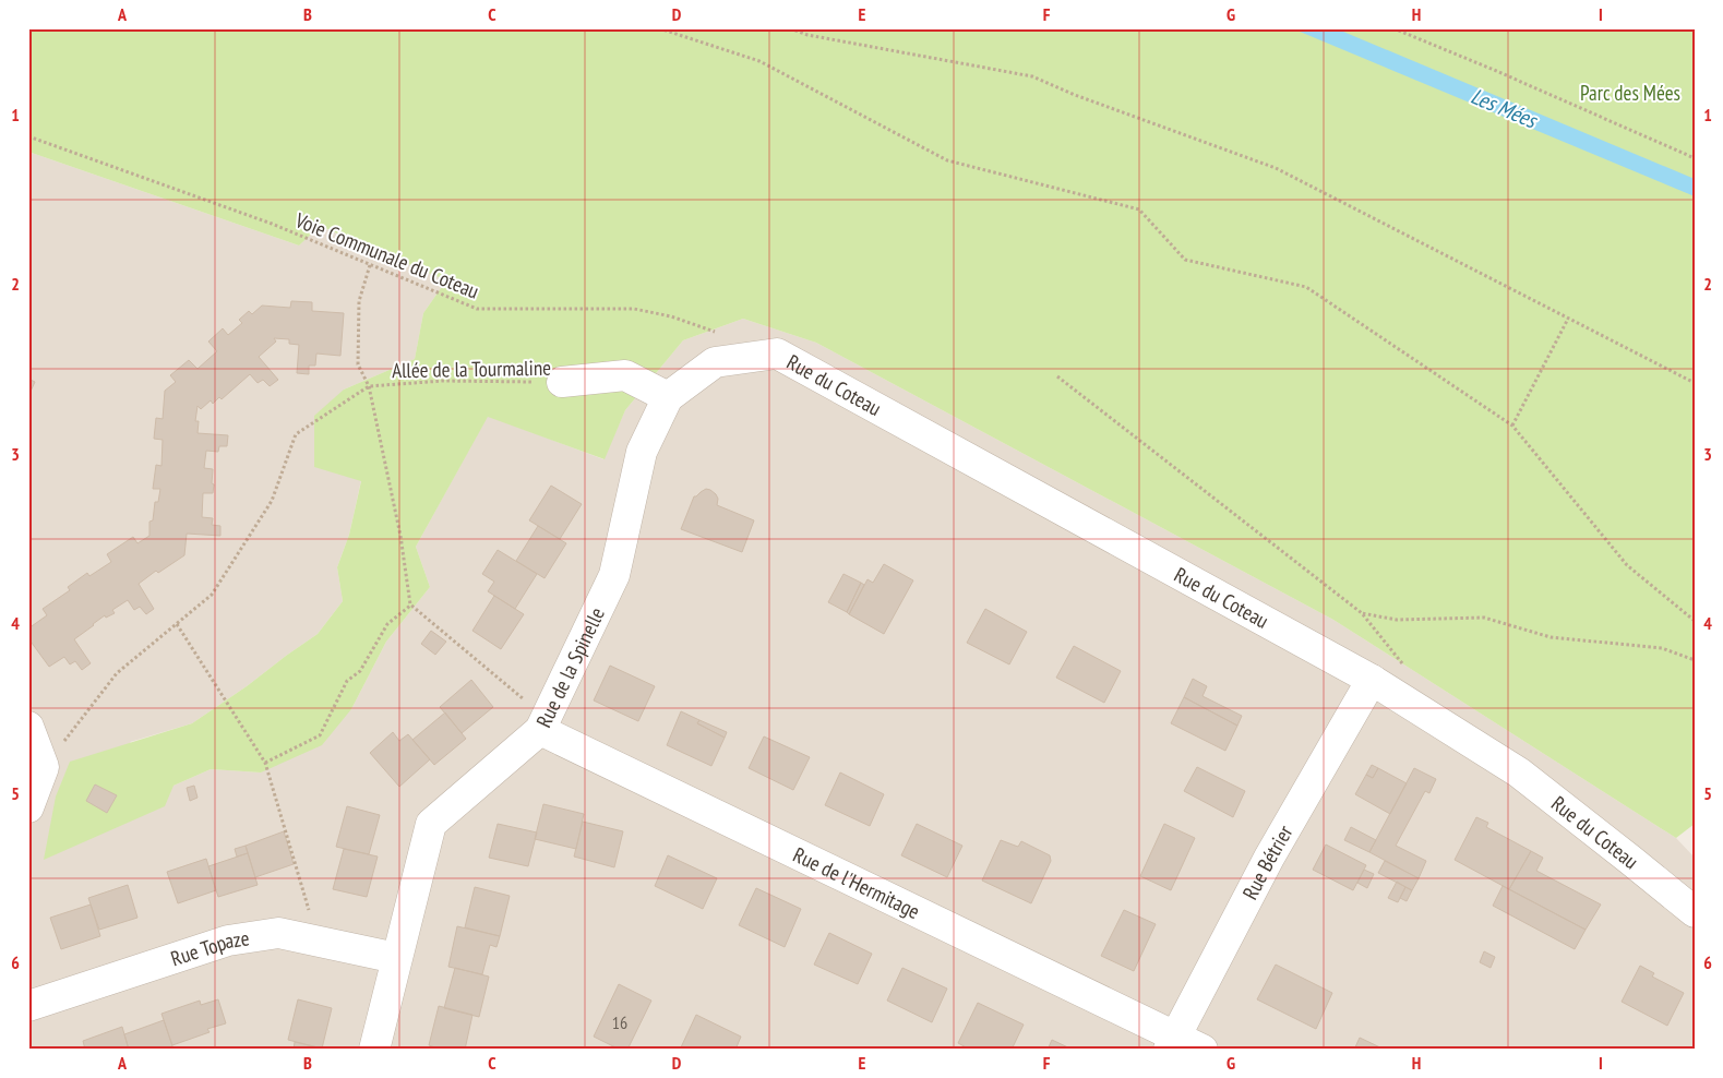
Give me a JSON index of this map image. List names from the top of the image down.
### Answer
{
  "streets": {
    "street": [
      "Rue du Coteau",
      "Rue de la Spinelle",
      "Rue Bétrier",
      "Rue de l'Hermitage",
      "Rue Topaze"
    ],
    "path": ["Voie Communale du Coteau", "Allée de la Tourmaline"]
  },
  "crossings": [
    ["Rue du Coteau", "Rue de la Spinelle"],
    ["Rue du Coteau", "Rue Bétrier"],
    ["Rue de la Spinelle", "Rue de l'Hermitage"],
    ["Rue de la Spinelle", "Rue Topaze"],
    ["Rue Bétrier", "Rue de l'Hermitage"]
  ],
  "water": ["Les Mées"],
  "parks": ["Parc des Mées"],
  "house_numbers": ["16"],
  "grid": {
    "columns": [
      "A",
      "B",
      "C",
      "D",
      "E",
      "F",
      "G",
      "H",
      "I"
    ],
    "rows": [
      "1",
      "2",
      "3",
      "4",
      "5",
      "6"
    ]
  }
}
